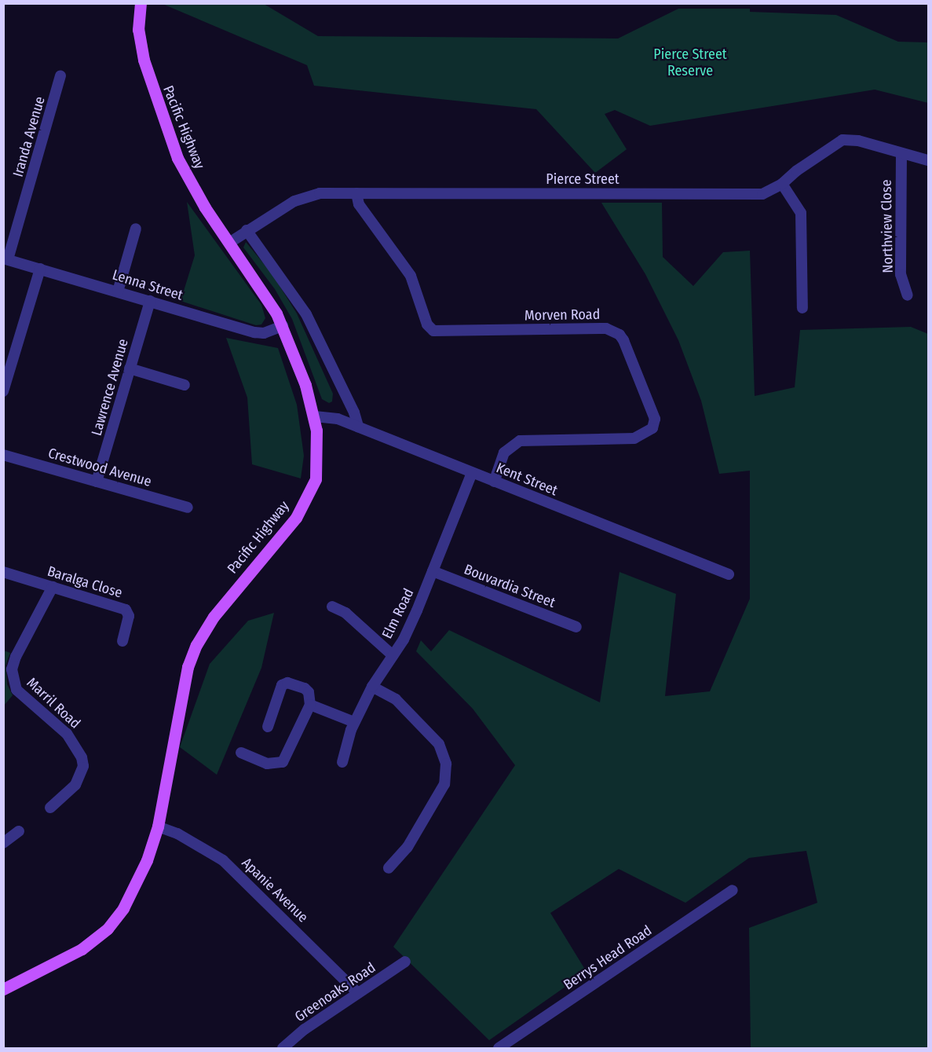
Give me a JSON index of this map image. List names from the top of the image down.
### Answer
{
  "streets": {
    "main road": ["Pacific Highway"],
    "street": [
      "Iranda Avenue",
      "Pierce Street",
      "Northview Close",
      "Lenna Street",
      "Morven Road",
      "Lawrence Avenue",
      "Crestwood Avenue",
      "Kent Street",
      "Baralga Close",
      "Bouvardia Street",
      "Elm Road",
      "Marril Road",
      "Apanie Avenue",
      "Berrys Head Road",
      "Greenoaks Road"
    ]
  },
  "crossings": [
    ["Pacific Highway", "Pierce Street"],
    ["Pacific Highway", "Lenna Street"],
    ["Pacific Highway", "Kent Street"],
    ["Pacific Highway", "Apanie Avenue"],
    ["Iranda Avenue", "Lenna Street"],
    ["Pierce Street", "Northview Close"],
    ["Pierce Street", "Morven Road"],
    ["Lenna Street", "Lawrence Avenue"],
    ["Morven Road", "Kent Street"],
    ["Lawrence Avenue", "Crestwood Avenue"],
    ["Kent Street", "Elm Road"],
    ["Baralga Close", "Marril Road"],
    ["Bouvardia Street", "Elm Road"],
    ["Apanie Avenue", "Greenoaks Road"]
  ],
  "parks": ["Pierce Street Reserve"]
}
